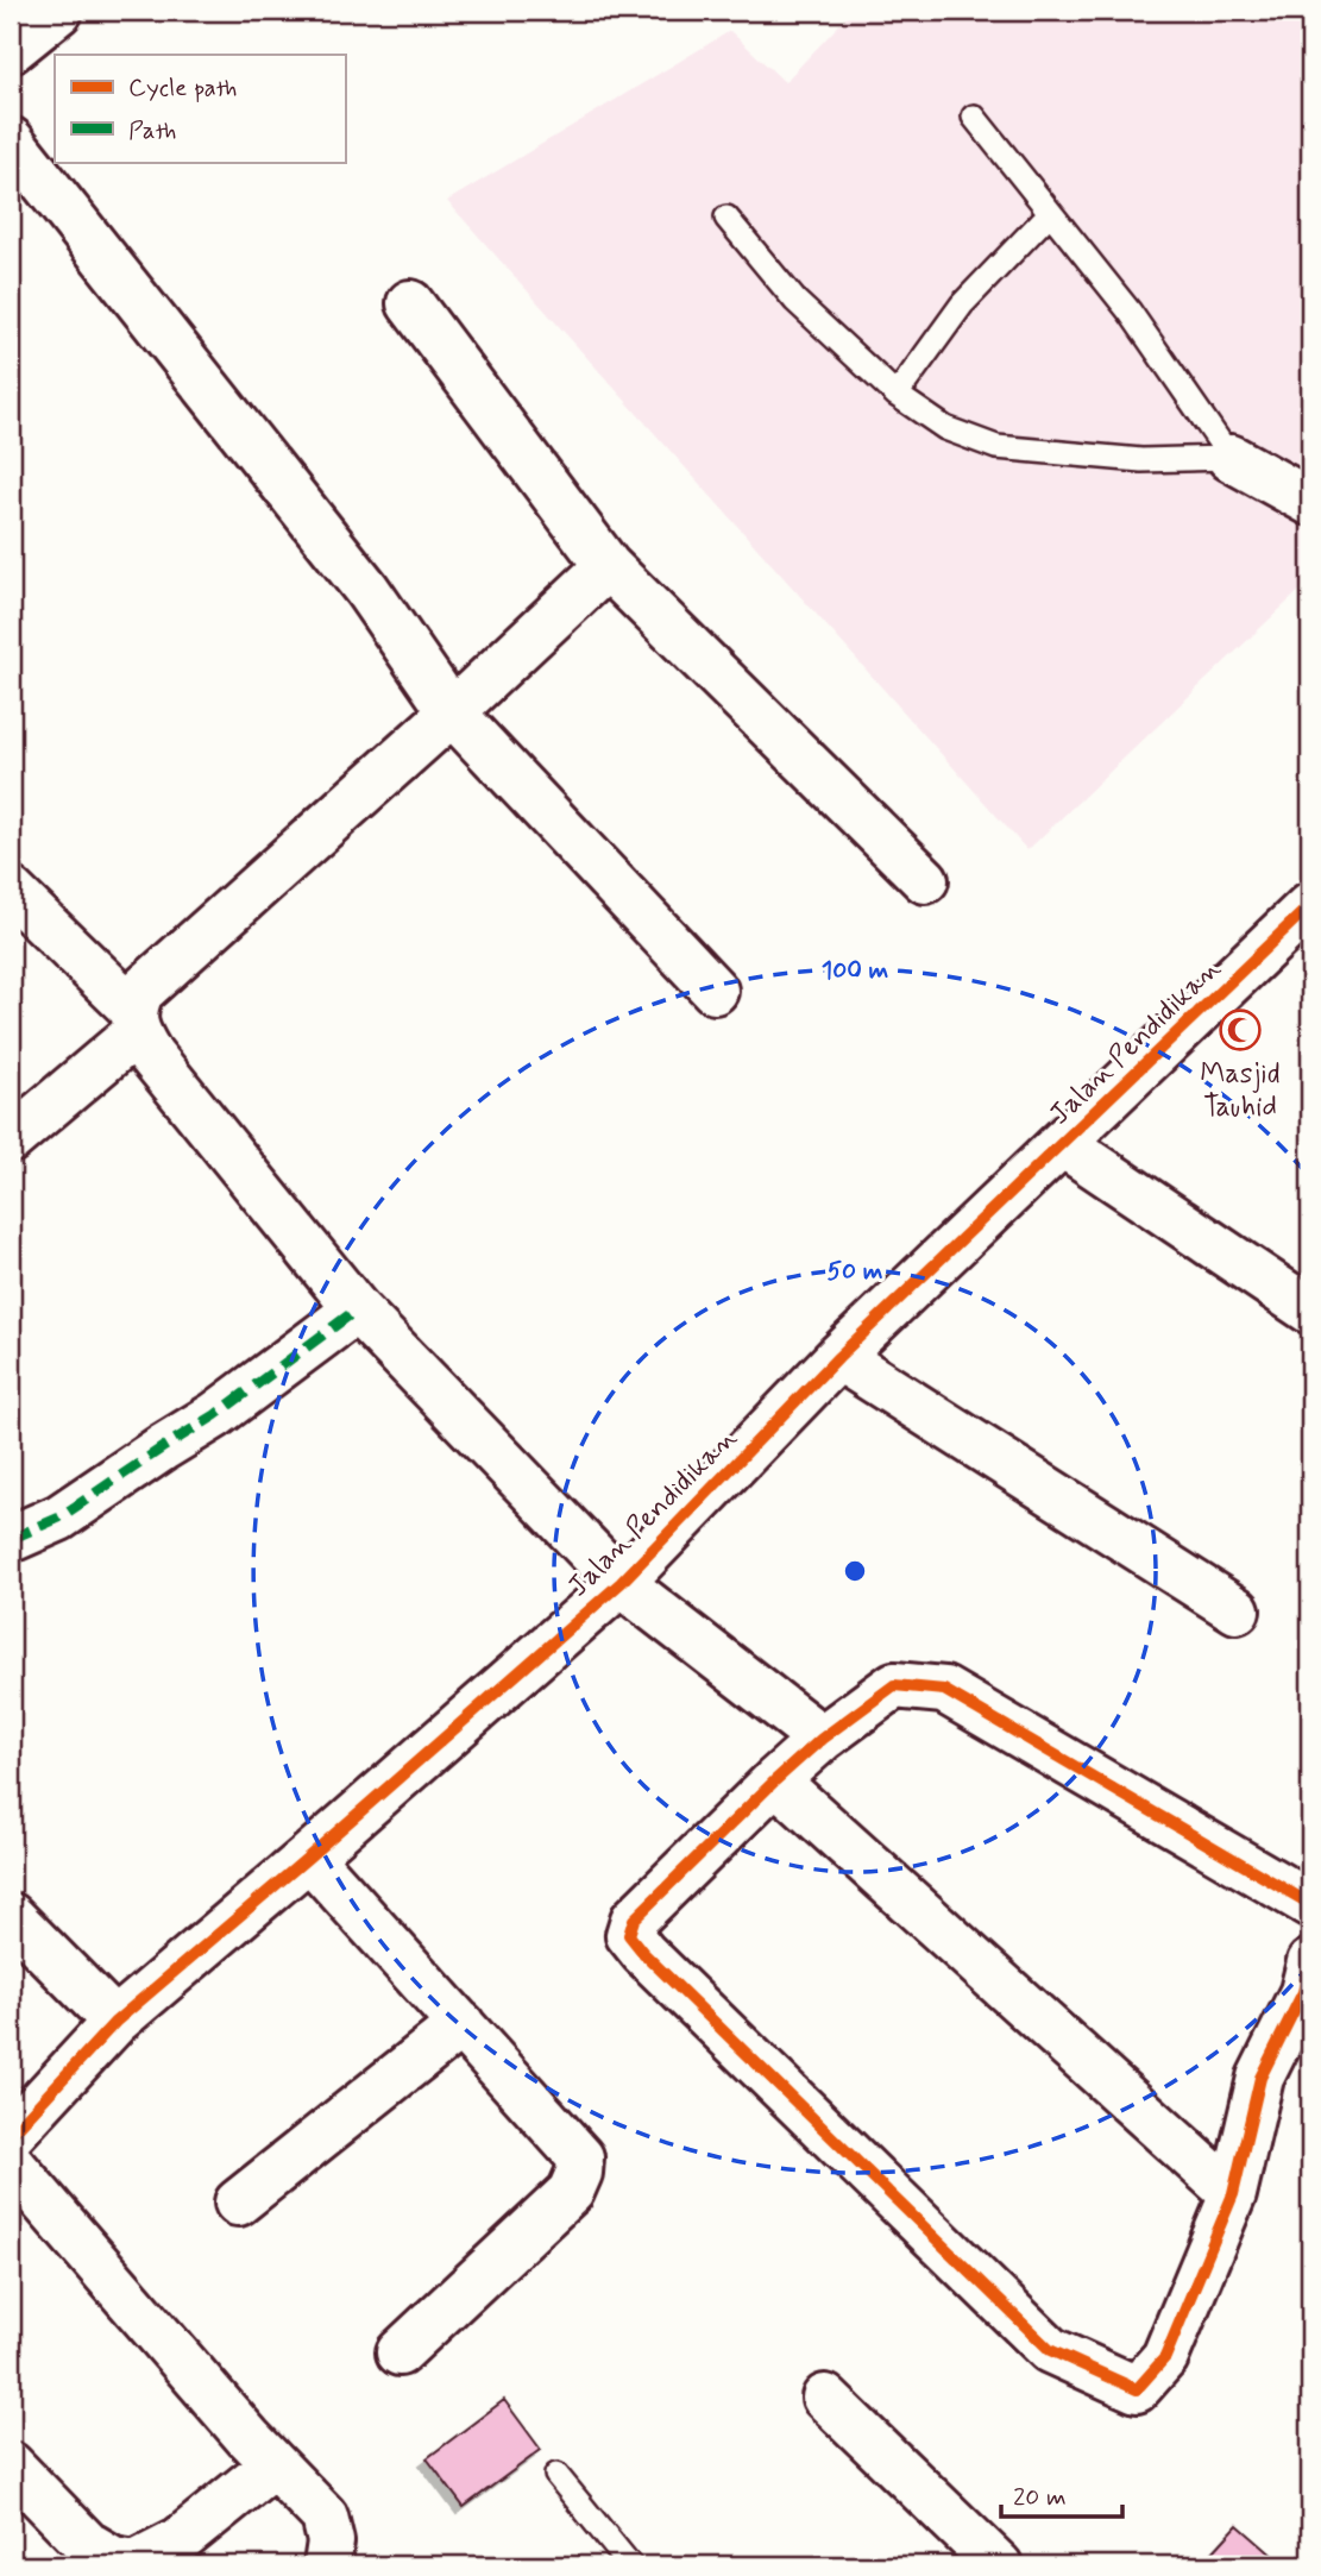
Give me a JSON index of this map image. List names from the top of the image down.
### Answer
{
  "streets": {
    "street": ["Jalan Pendidikan"]
  },
  "places": {
    "mosque": ["Masjid Tauhid"]
  },
  "legend": ["Cycle path", "Path"],
  "scale_bar": "20 m",
  "rings": ["100 m", "50 m"]
}
